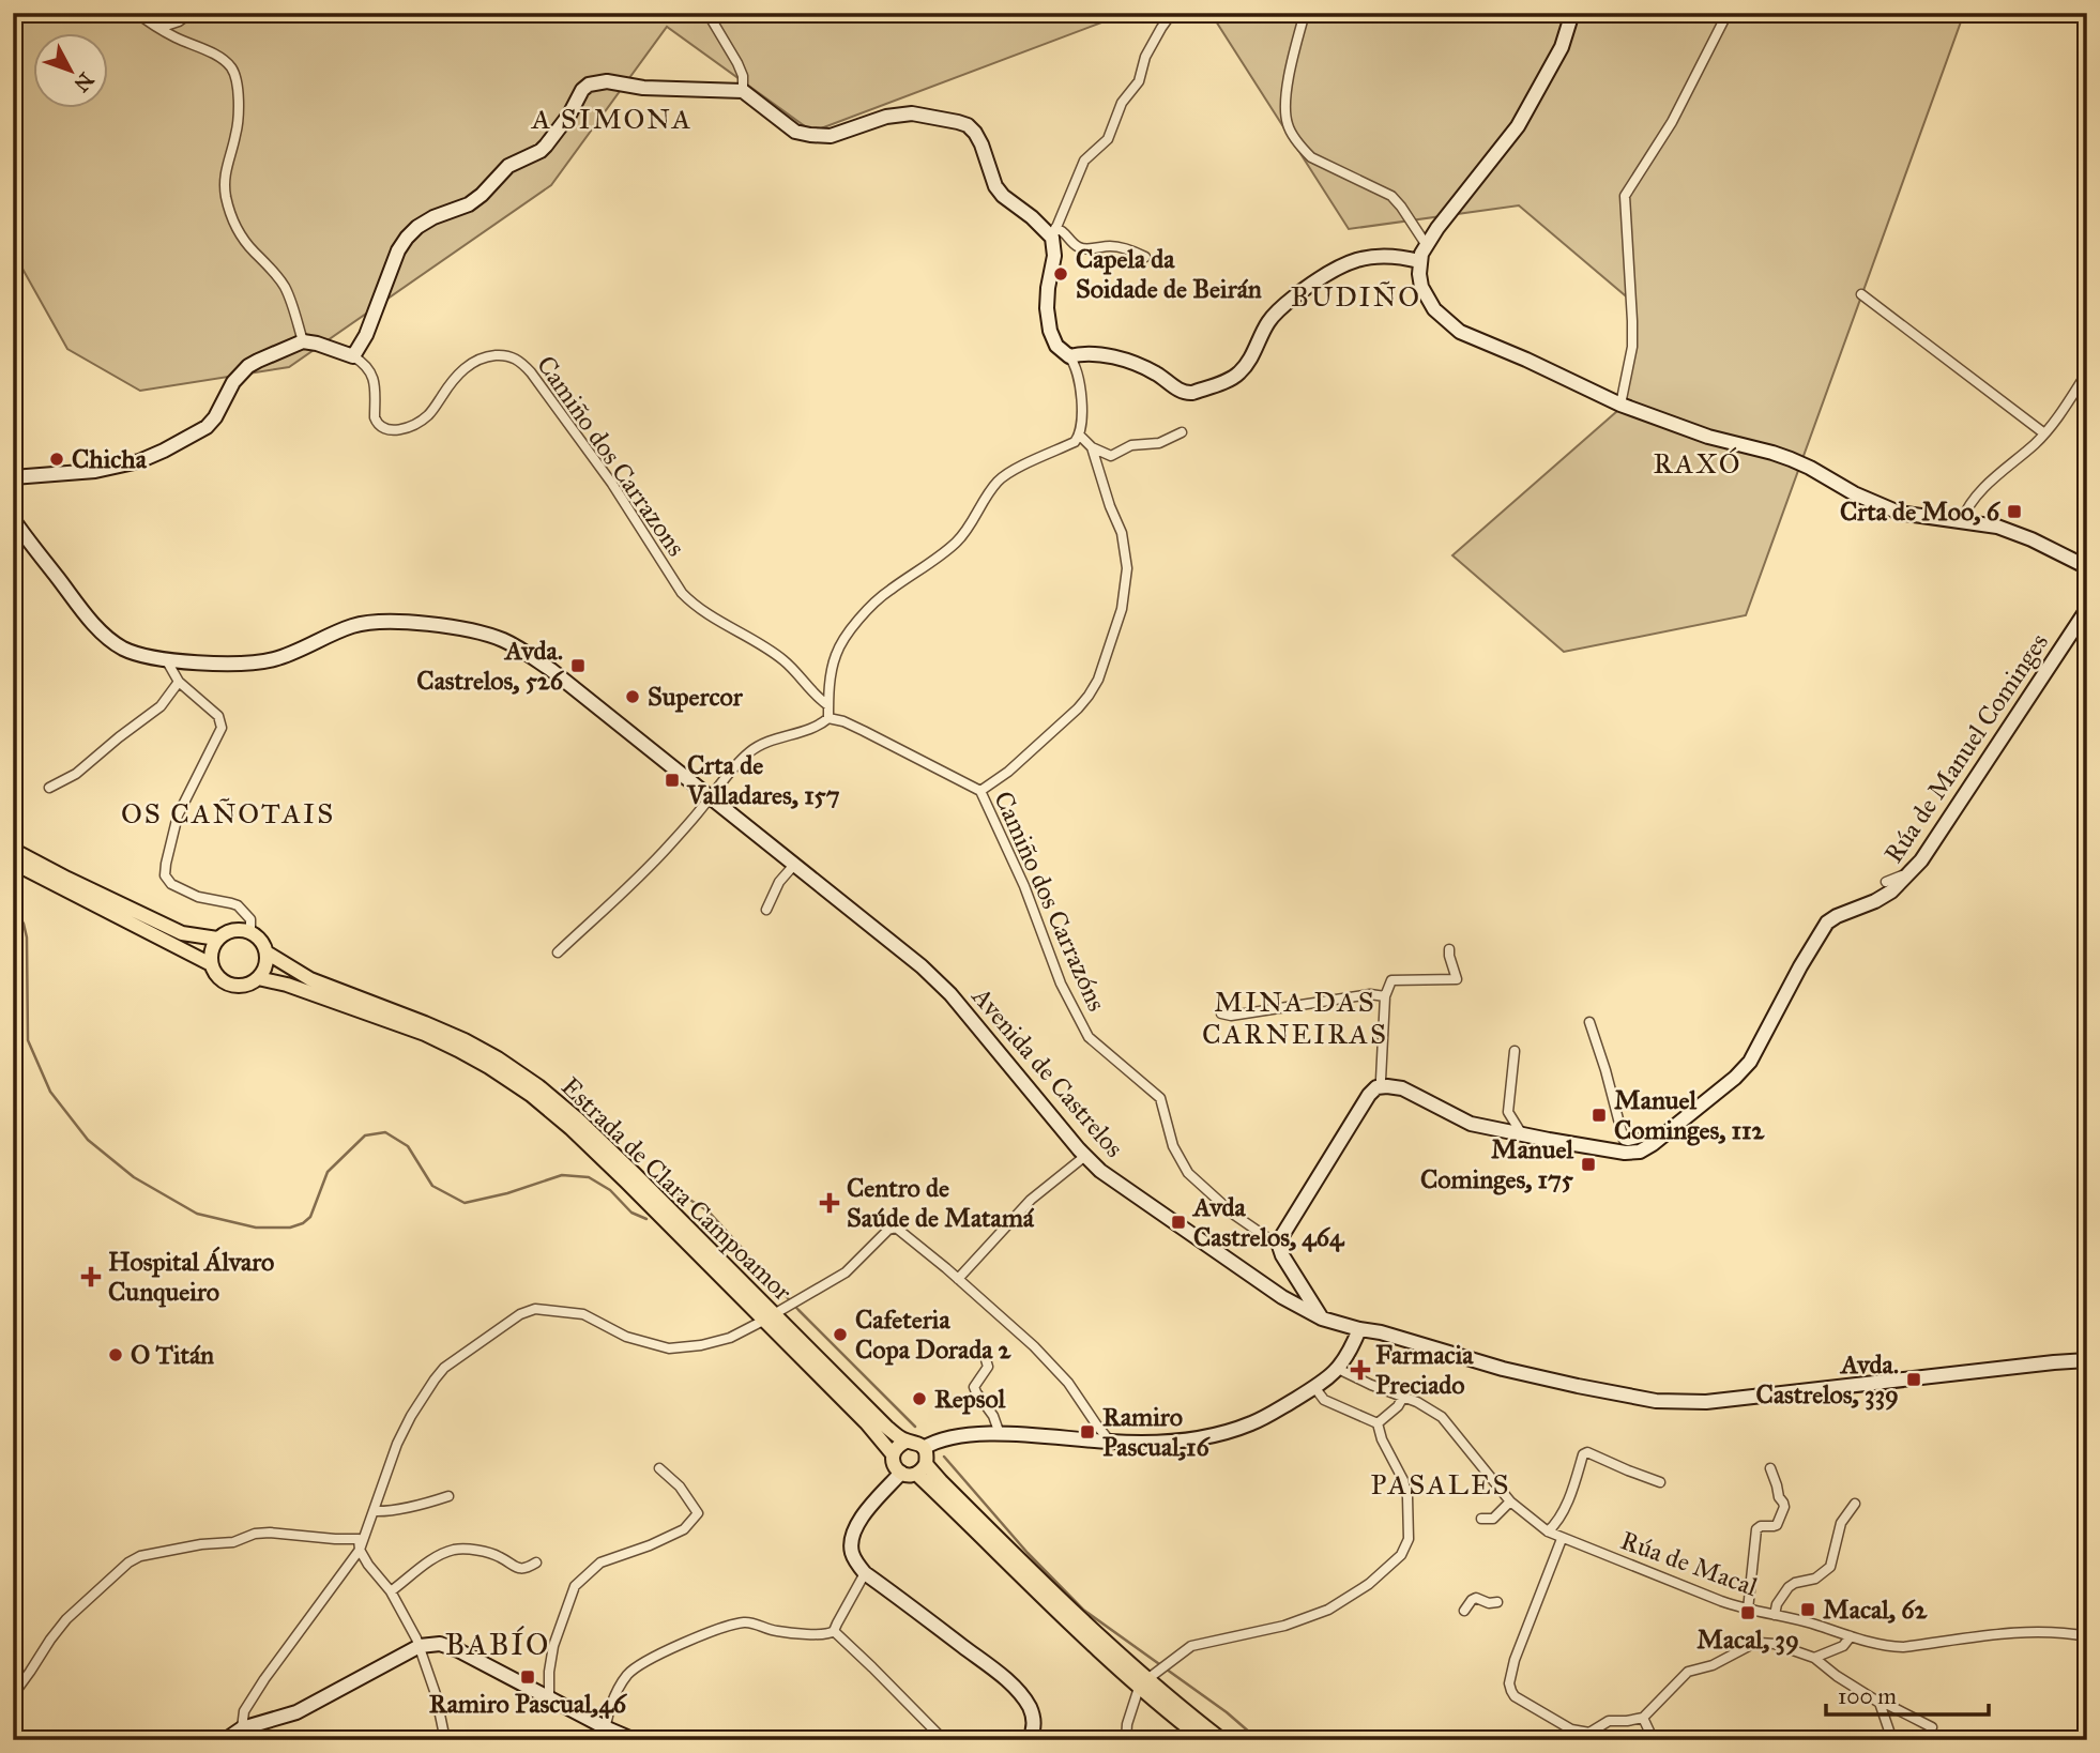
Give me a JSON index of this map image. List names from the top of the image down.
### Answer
{
  "streets": {
    "main road": ["Estrada de Clara Campoamor"],
    "street": [
      "Camiño dos Carrazons",
      "Rúa de Manuel Cominges",
      "Camiño dos Carrazóns",
      "Avenida de Castrelos",
      "Rúa de Macal"
    ]
  },
  "districts": [
    "A SIMONA",
    "BUDIÑO",
    "RAXÓ",
    "OS CAÑOTAIS",
    "MINA DAS CARNEIRAS",
    "PASALES",
    "BABÍO"
  ],
  "places": {
    "other": [
      "Capela da Soidade de Beirán",
      "Chicha",
      "Supercor",
      "Cafeteria Copa Dorada 2",
      "O Titán",
      "Repsol"
    ],
    "transit": [
      "Crta de Moo, 6",
      "Avda. Castrelos, 526",
      "Crta de Valladares, 157",
      "Manuel Cominges, 112",
      "Manuel Cominges, 175",
      "Avda Castrelos, 464",
      "Avda. Castrelos, 339",
      "Ramiro Pascual,16",
      "Macal, 62",
      "Macal, 39",
      "Ramiro Pascual,46"
    ],
    "health": ["Centro de Saúde de Matamá", "Hospital Álvaro Cunqueiro", "Farmacia Preciado"]
  },
  "scale_bar": "100 m",
  "north": "bottom right"
}
